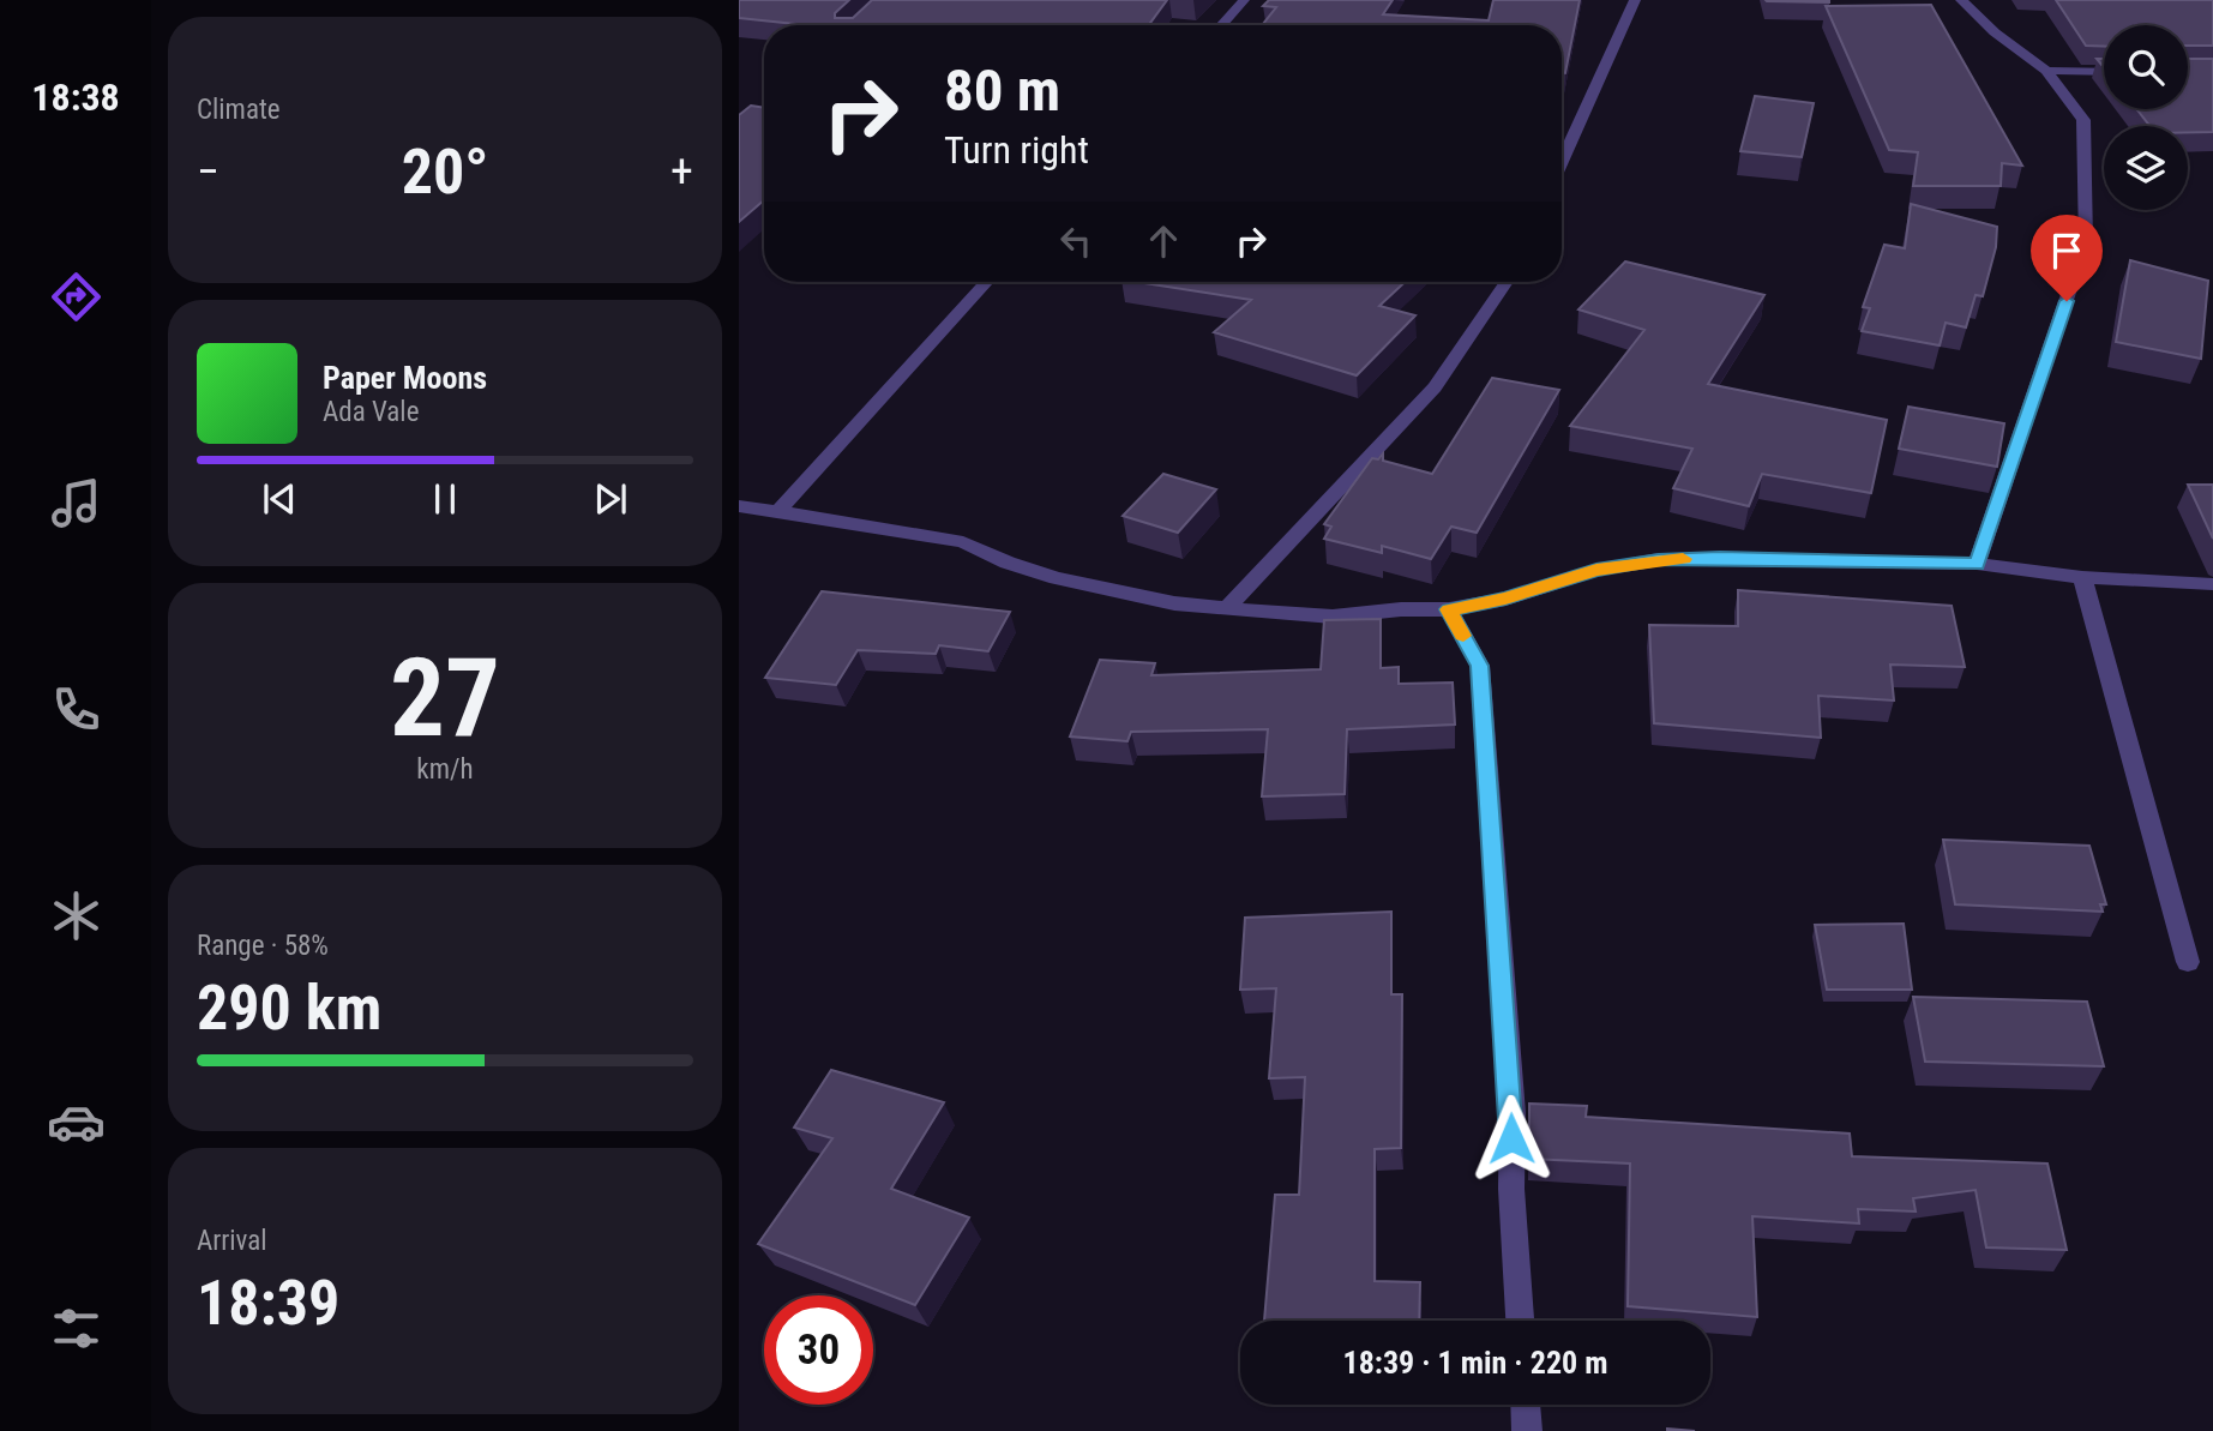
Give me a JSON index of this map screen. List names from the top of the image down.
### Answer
{
  "page": {
    "tabs": "18:38",
    "tile": [
      "Climate",
      ["27", "km/h"],
      ["Range · 58%", "290 km"],
      ["Arrival", "18:39"]
    ],
    "turn": ["80 m", "Turn right"],
    "heat": ["−", "20°", "+"],
    "song": ["Paper Moons", "Ada Vale"],
    "limit": "30",
    "trip": "18:39 · 1 min · 220 m"
  }
}
